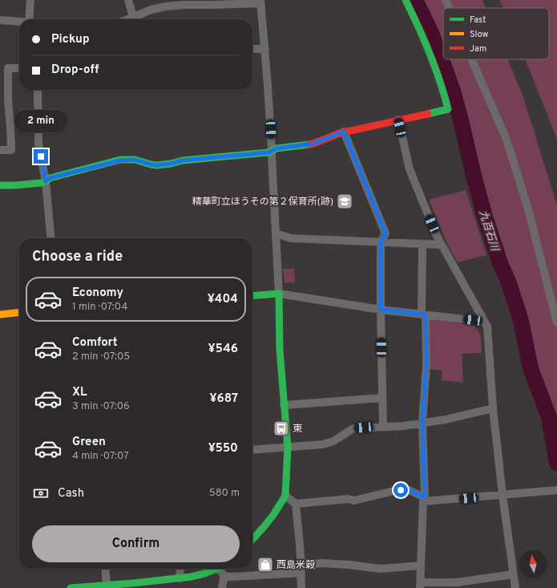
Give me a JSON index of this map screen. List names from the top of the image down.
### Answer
{
  "water": ["九百石川"],
  "places": {
    "school or university": ["精華町立ほうその第２保育所(跡)"],
    "bus stop": ["東"],
    "shop": ["西島米穀"]
  },
  "legend": ["Fast", "Slow", "Jam"],
  "north": "top",
  "page": {
    "banner": ["Pickup", "Drop-off"],
    "bubble": "2 min",
    "heading": "Choose a ride",
    "list": [
      {
        "name": "Economy",
        "note": "1 min · 07:04",
        "value": "¥404"
      },
      {
        "name": "Comfort",
        "note": "2 min · 07:05",
        "value": "¥546"
      },
      {
        "name": "XL",
        "note": "3 min · 07:06",
        "value": "¥687"
      },
      {
        "name": "Green",
        "note": "4 min · 07:07",
        "value": "¥550"
      }
    ],
    "pay": ["Cash", "580 m"],
    "buttons": "Confirm"
  }
}
